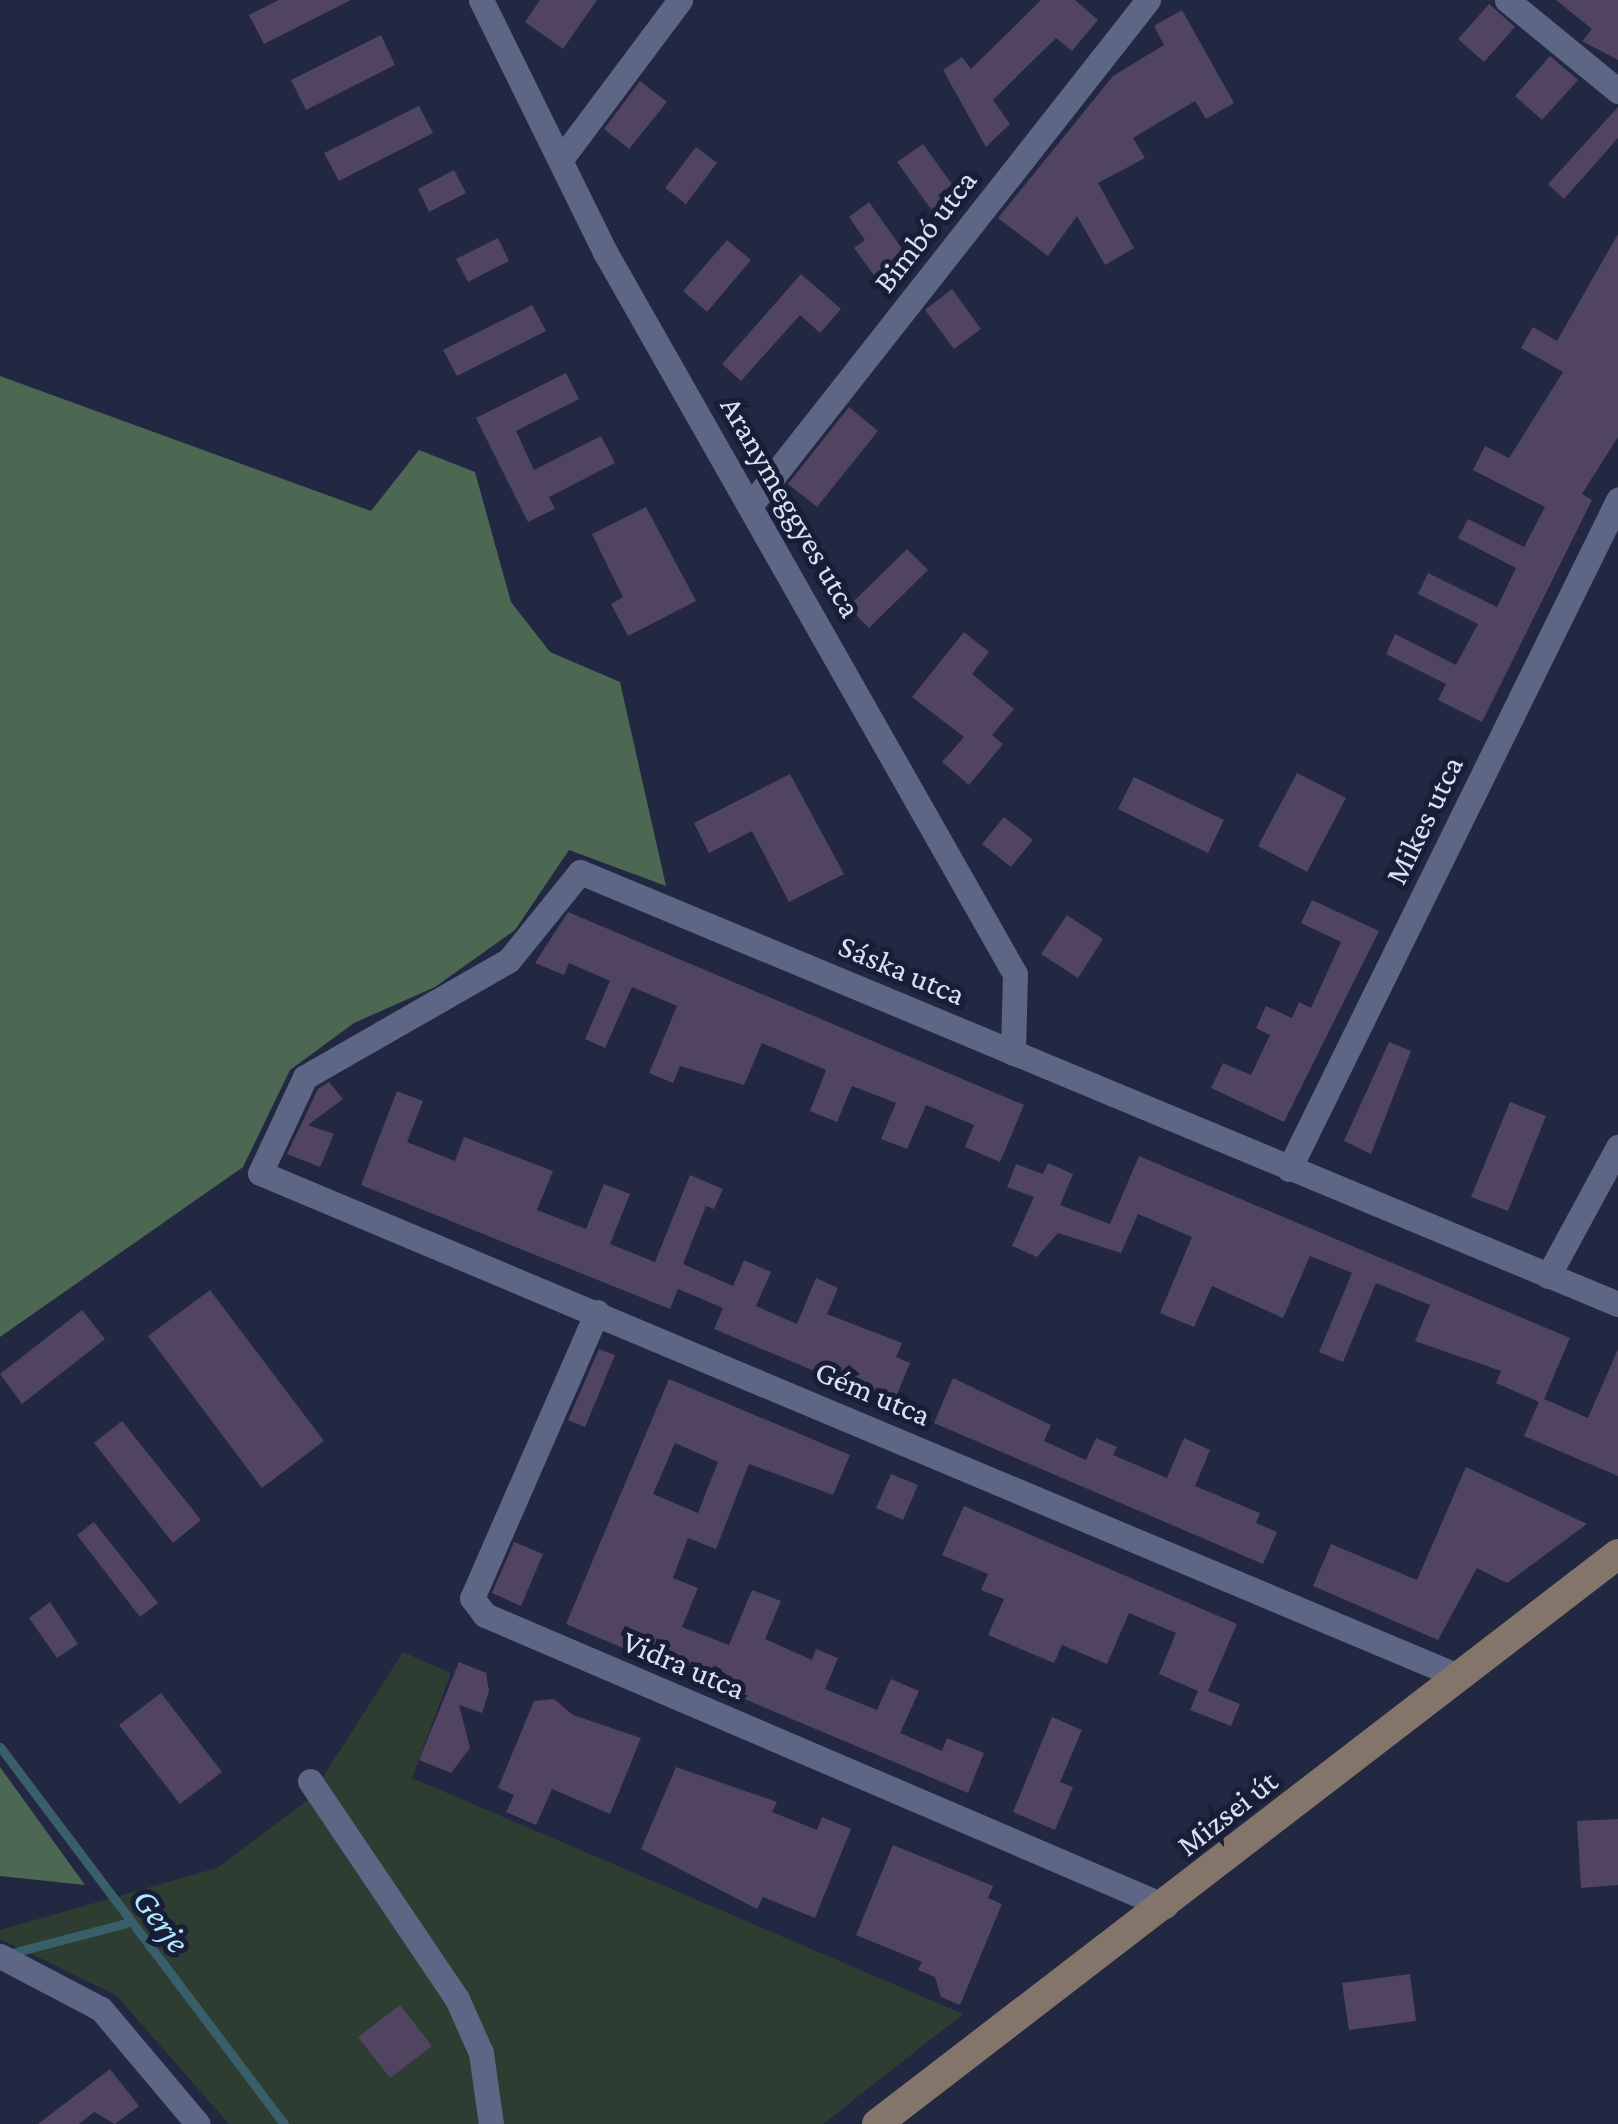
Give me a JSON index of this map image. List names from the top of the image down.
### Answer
{
  "streets": {
    "main road": ["Mizsei út"],
    "street": [
      "Bimbó utca",
      "Aranymeggyes utca",
      "Mikes utca",
      "Sáska utca",
      "Gém utca",
      "Vidra utca"
    ]
  },
  "crossings": [
    ["Bimbó utca", "Aranymeggyes utca"],
    ["Aranymeggyes utca", "Sáska utca"],
    ["Mikes utca", "Sáska utca"],
    ["Sáska utca", "Gém utca"],
    ["Gém utca", "Vidra utca"],
    ["Gém utca", "Mizsei út"],
    ["Vidra utca", "Mizsei út"]
  ],
  "water": ["Gerje"]
}
